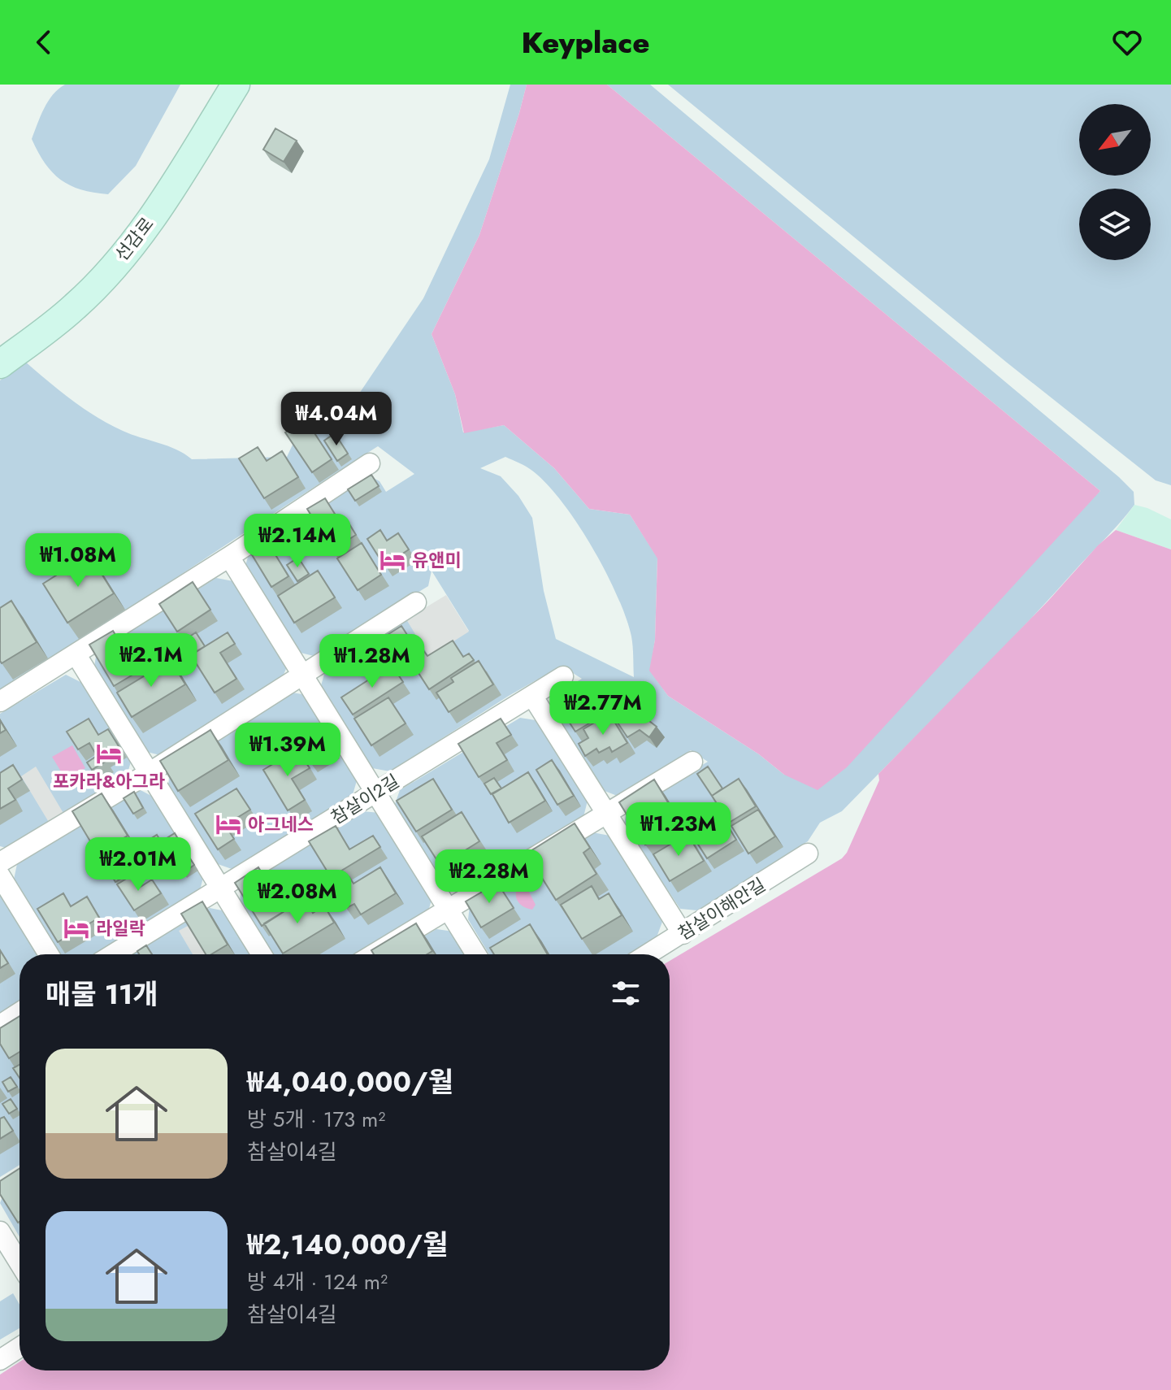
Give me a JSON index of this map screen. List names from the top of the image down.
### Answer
{
  "streets": {
    "street": ["선감로", "참살이2길", "참살이해안길"]
  },
  "places": {
    "hotel": [
      "유앤미",
      "포카라&아그라",
      "아그네스",
      "라일락"
    ]
  },
  "north": "bottom left",
  "page": {
    "header": "Keyplace",
    "price": [
      "₩4.04M",
      "₩2.14M",
      "₩1.08M",
      "₩2.1M",
      "₩1.28M",
      "₩2.77M",
      "₩1.39M",
      "₩1.23M",
      "₩2.01M",
      "₩2.28M",
      "₩2.08M"
    ],
    "heading": "매물 11개",
    "list": [
      {
        "name": "₩4,040,000/월",
        "note": "방 5개 · 173 m² · 참살이4길"
      },
      {
        "name": "₩2,140,000/월",
        "note": "방 4개 · 124 m² · 참살이4길"
      }
    ]
  }
}
